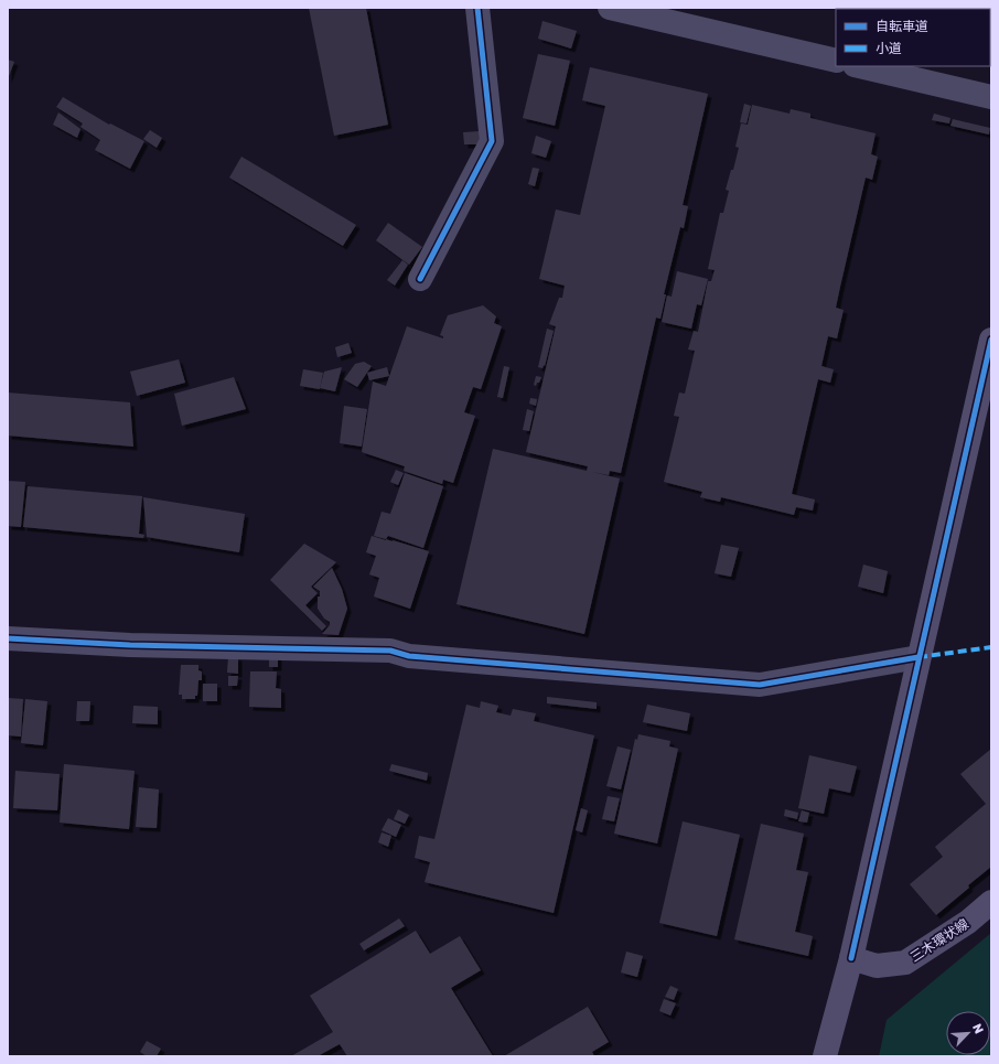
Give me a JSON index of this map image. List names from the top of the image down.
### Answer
{
  "streets": {
    "street": ["三木環状線"]
  },
  "legend": ["自転車道", "小道"],
  "north": "top right"
}
